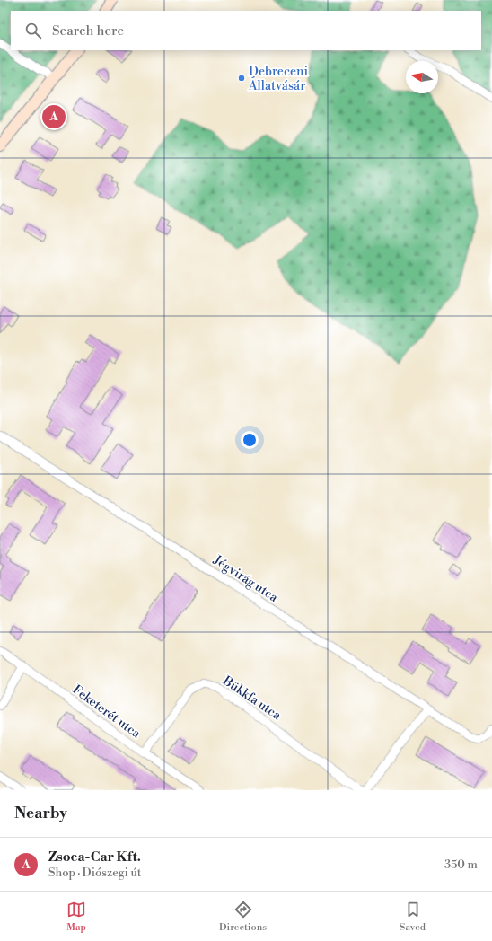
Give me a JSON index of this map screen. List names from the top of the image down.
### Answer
{
  "streets": {
    "street": ["Jégvirág utca", "Bükkfa utca", "Feketerét utca"]
  },
  "crossings": [
    ["Bükkfa utca", "Feketerét utca"]
  ],
  "places": ["Debreceni Állatvásár"],
  "north": "left",
  "page": {
    "search": "Search here",
    "pins": "A",
    "heading": "Nearby",
    "list": [
      {
        "mark": "A",
        "name": "Zsoca-Car Kft.",
        "note": "Shop · Diószegi út",
        "value": "350 m"
      }
    ],
    "nav": ["Map", "Directions", "Saved"]
  }
}
